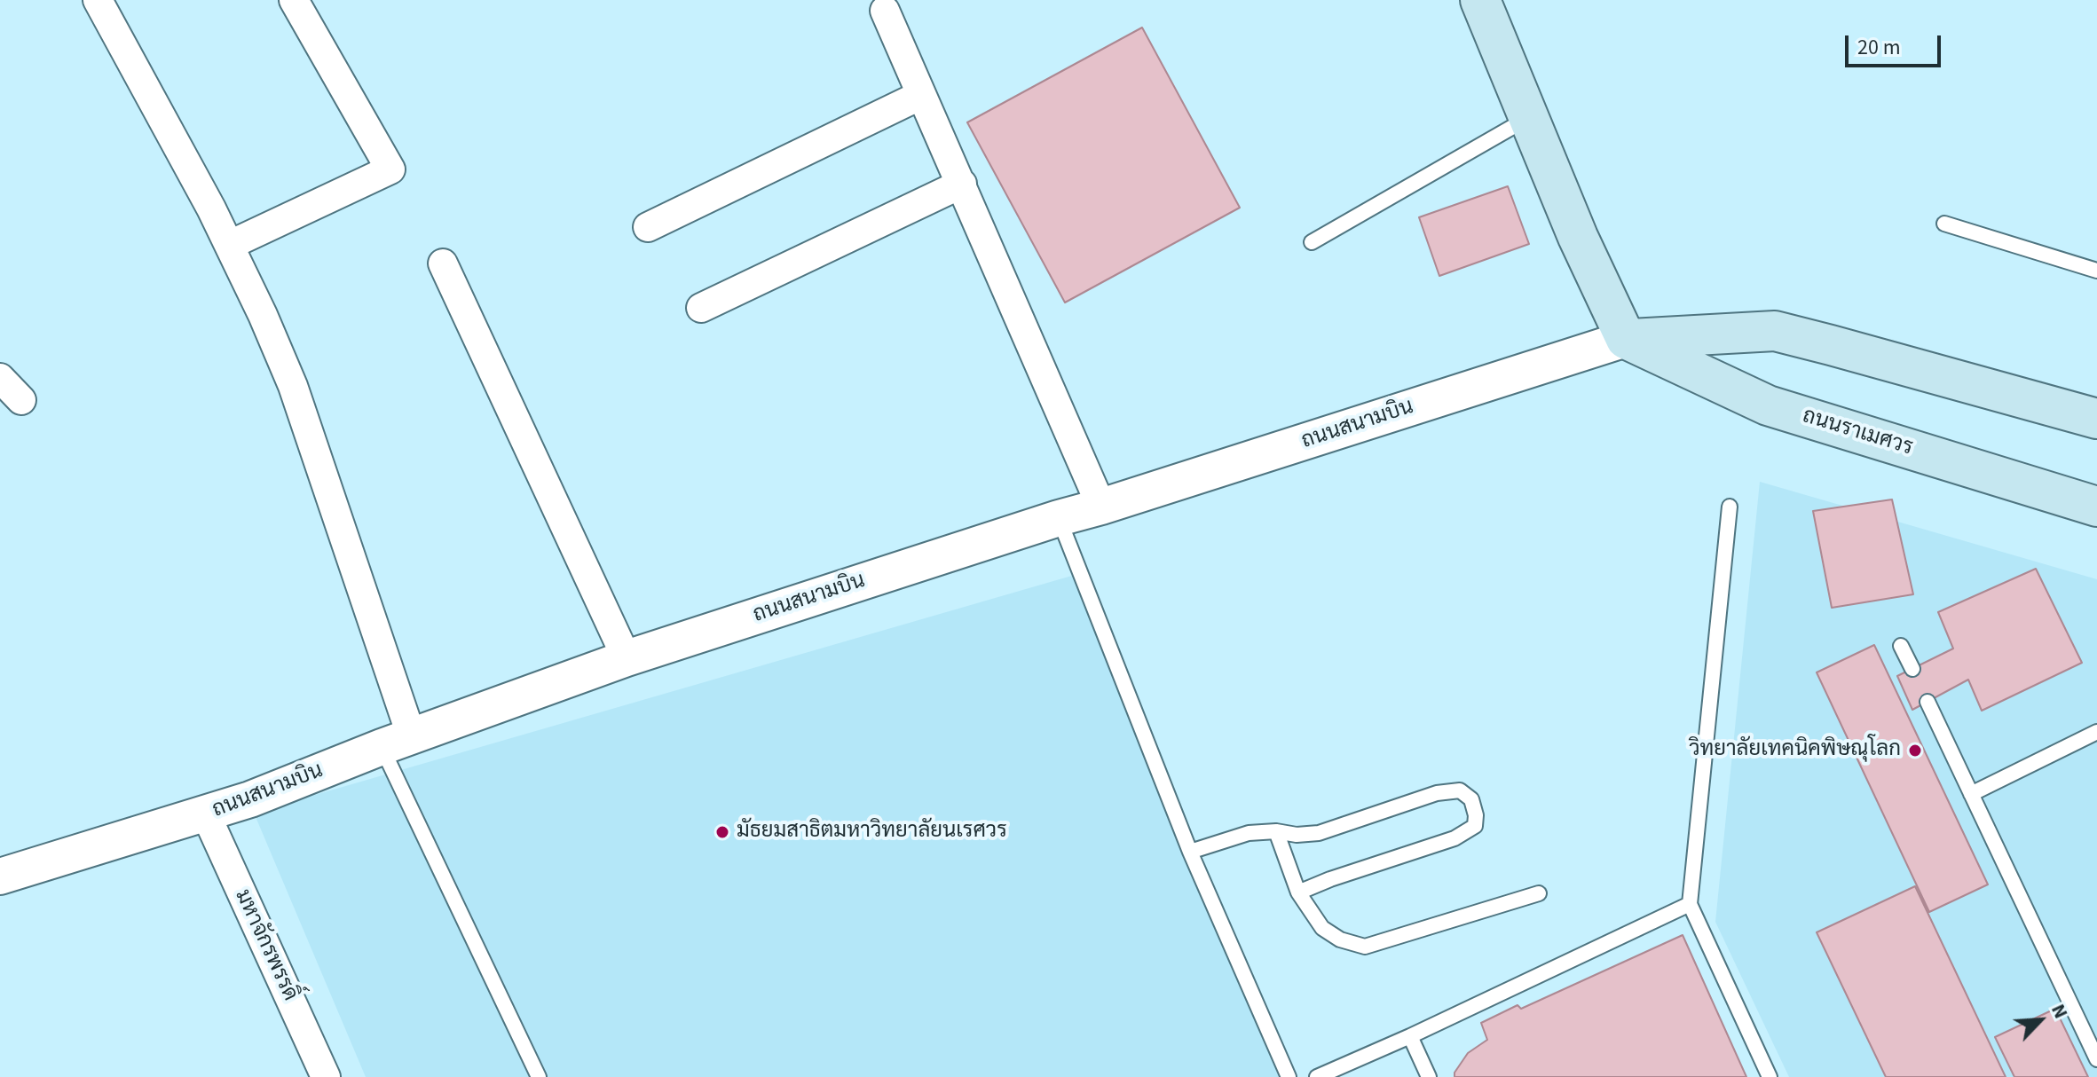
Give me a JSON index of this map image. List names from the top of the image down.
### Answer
{
  "streets": {
    "main road": ["ถนนราเมศวร"],
    "street": ["ถนนสนามบิน", "มหาจักรพรรดิ์"]
  },
  "crossings": [
    ["ถนนสนามบิน", "ถนนราเมศวร"],
    ["ถนนสนามบิน", "มหาจักรพรรดิ์"]
  ],
  "places": ["วิทยาลัยเทคนิคพิษณุโลก", "มัธยมสาธิตมหาวิทยาลัยนเรศวร"],
  "scale_bar": "20 m",
  "north": "top right"
}
